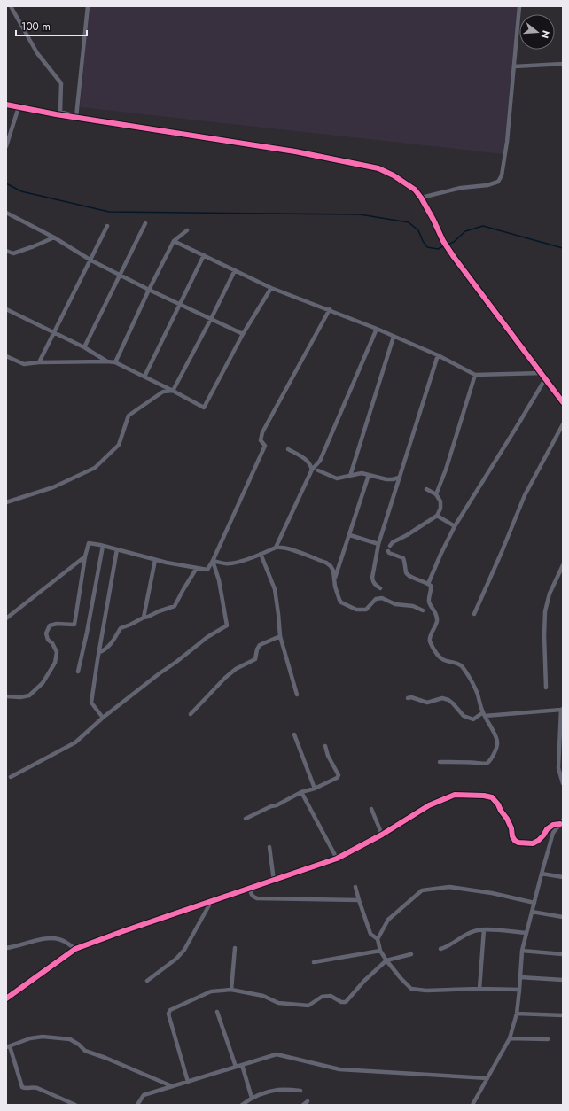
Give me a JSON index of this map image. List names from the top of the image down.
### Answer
{
  "scale_bar": "100 m",
  "north": "right"
}
